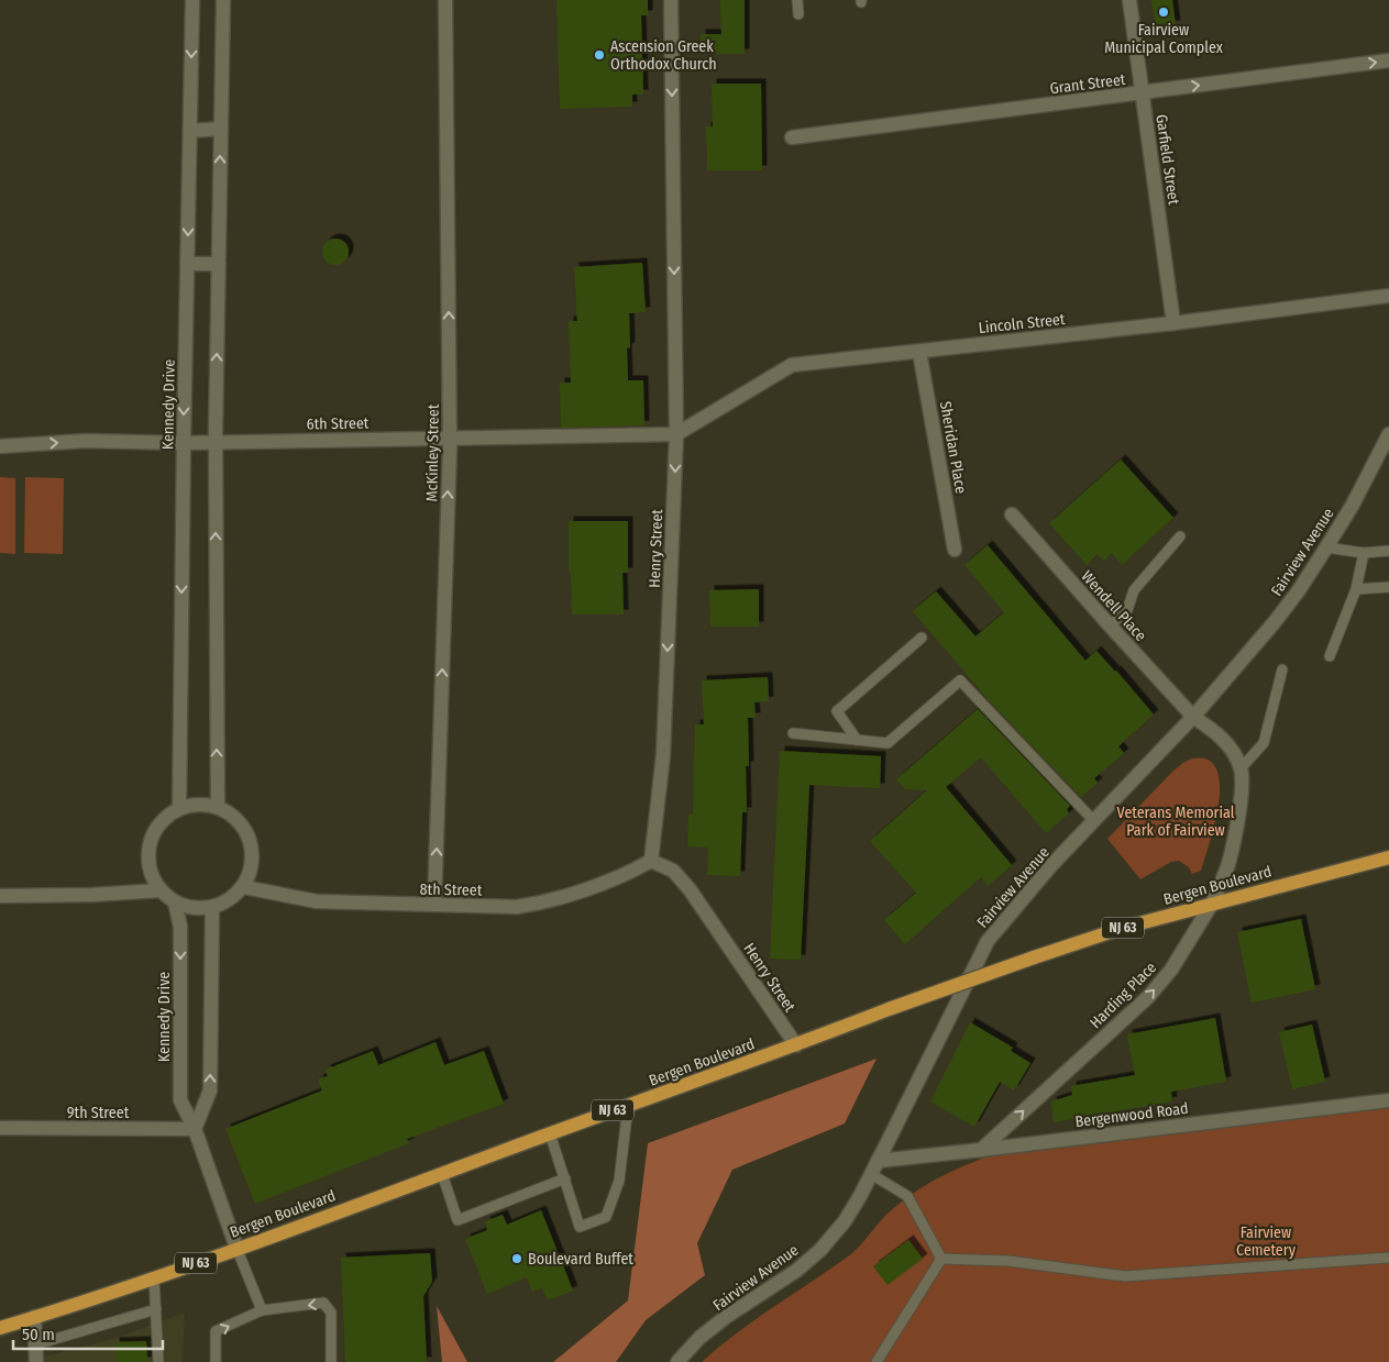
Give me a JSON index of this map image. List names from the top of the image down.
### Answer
{
  "streets": {
    "main road": ["Bergen Boulevard", "NJ 63"],
    "street": [
      "Grant Street",
      "Garfield Street",
      "Lincoln Street",
      "Kennedy Drive",
      "6th Street",
      "Sheridan Place",
      "McKinley Street",
      "Henry Street",
      "Fairview Avenue",
      "Wendell Place",
      "8th Street",
      "Harding Place",
      "9th Street",
      "Bergenwood Road"
    ]
  },
  "crossings": [
    ["Grant Street", "Garfield Street"],
    ["Garfield Street", "Lincoln Street"],
    ["Lincoln Street", "6th Street"],
    ["Lincoln Street", "Sheridan Place"],
    ["Lincoln Street", "Henry Street"],
    ["Kennedy Drive", "6th Street"],
    ["Kennedy Drive", "Bergen Boulevard"],
    ["Kennedy Drive", "8th Street"],
    ["Kennedy Drive", "9th Street"],
    ["6th Street", "McKinley Street"],
    ["6th Street", "Henry Street"],
    ["McKinley Street", "8th Street"],
    ["Henry Street", "Bergen Boulevard"],
    ["Henry Street", "8th Street"],
    ["Fairview Avenue", "Wendell Place"],
    ["Fairview Avenue", "Harding Place"],
    ["Fairview Avenue", "Bergenwood Road"],
    ["Wendell Place", "Harding Place"],
    ["Bergen Boulevard", "Harding Place"],
    ["Harding Place", "Bergenwood Road"]
  ],
  "one_way": [
    "Grant Street",
    "McKinley Street",
    "Henry Street",
    "Harding Place"
  ],
  "parks": ["Veterans Memorial Park of Fairview", "Fairview Cemetery"],
  "places": ["Fairview Municipal Complex", "Ascension Greek Orthodox Church", "Boulevard Buffet"],
  "scale_bar": "50 m"
}
